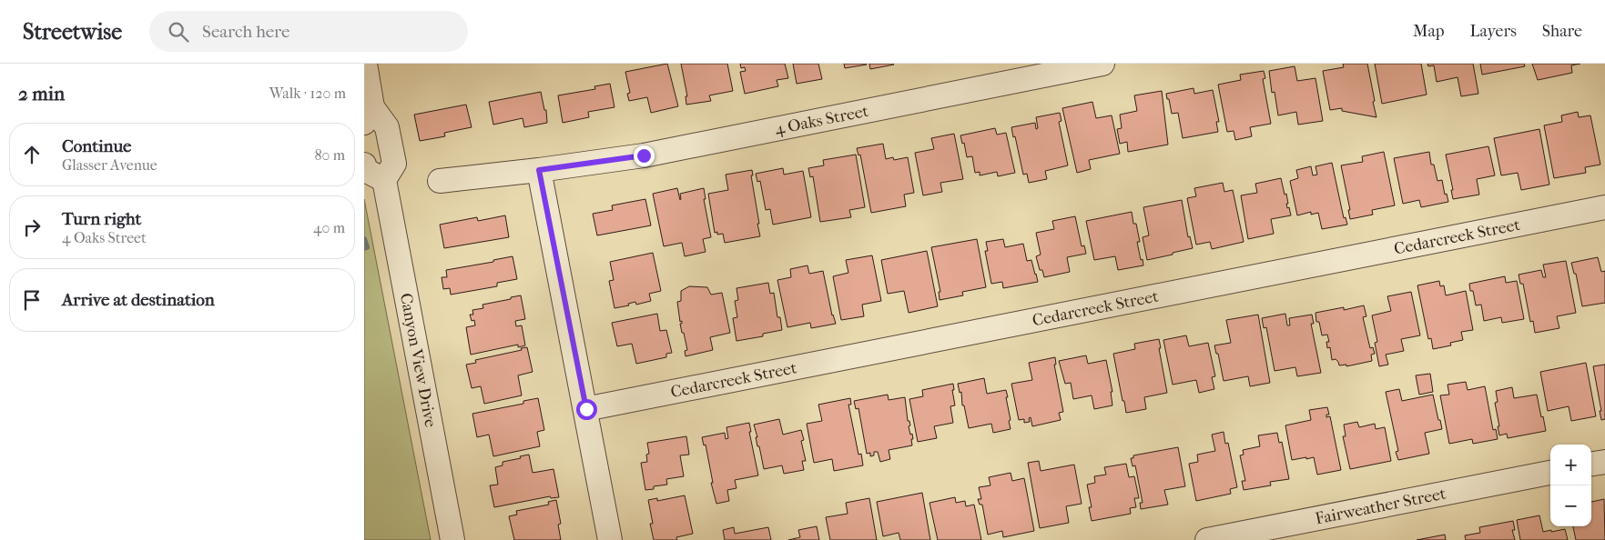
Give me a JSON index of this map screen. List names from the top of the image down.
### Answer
{
  "streets": {
    "street": [
      "4 Oaks Street",
      "Cedarcreek Street",
      "Canyon View Drive",
      "Fairweather Street"
    ]
  },
  "page": {
    "header": "Streetwise",
    "search": "Search here",
    "nav": ["Map", "Layers", "Share"],
    "heading": ["2 min", "Walk · 120 m"],
    "list": [
      ["Continue", "Glasser Avenue", "80 m"],
      ["Turn right", "4 Oaks Street", "40 m"],
      "Arrive at destination"
    ],
    "map_buttons": ["+", "−"]
  }
}
